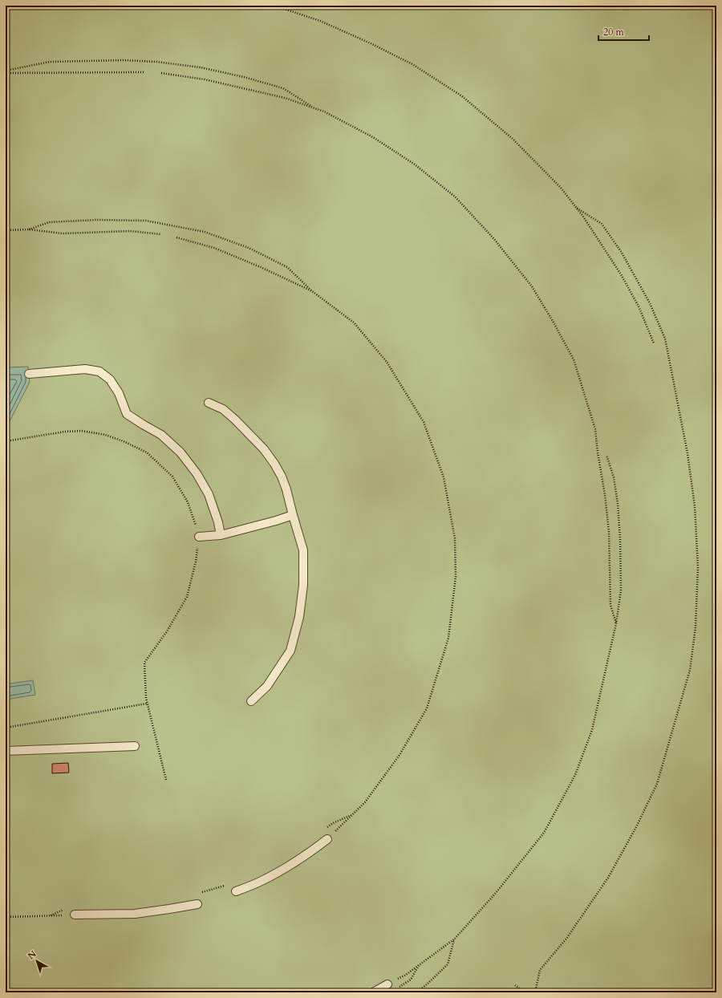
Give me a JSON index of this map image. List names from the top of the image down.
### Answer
{
  "scale_bar": "20 m",
  "north": "top left"
}
